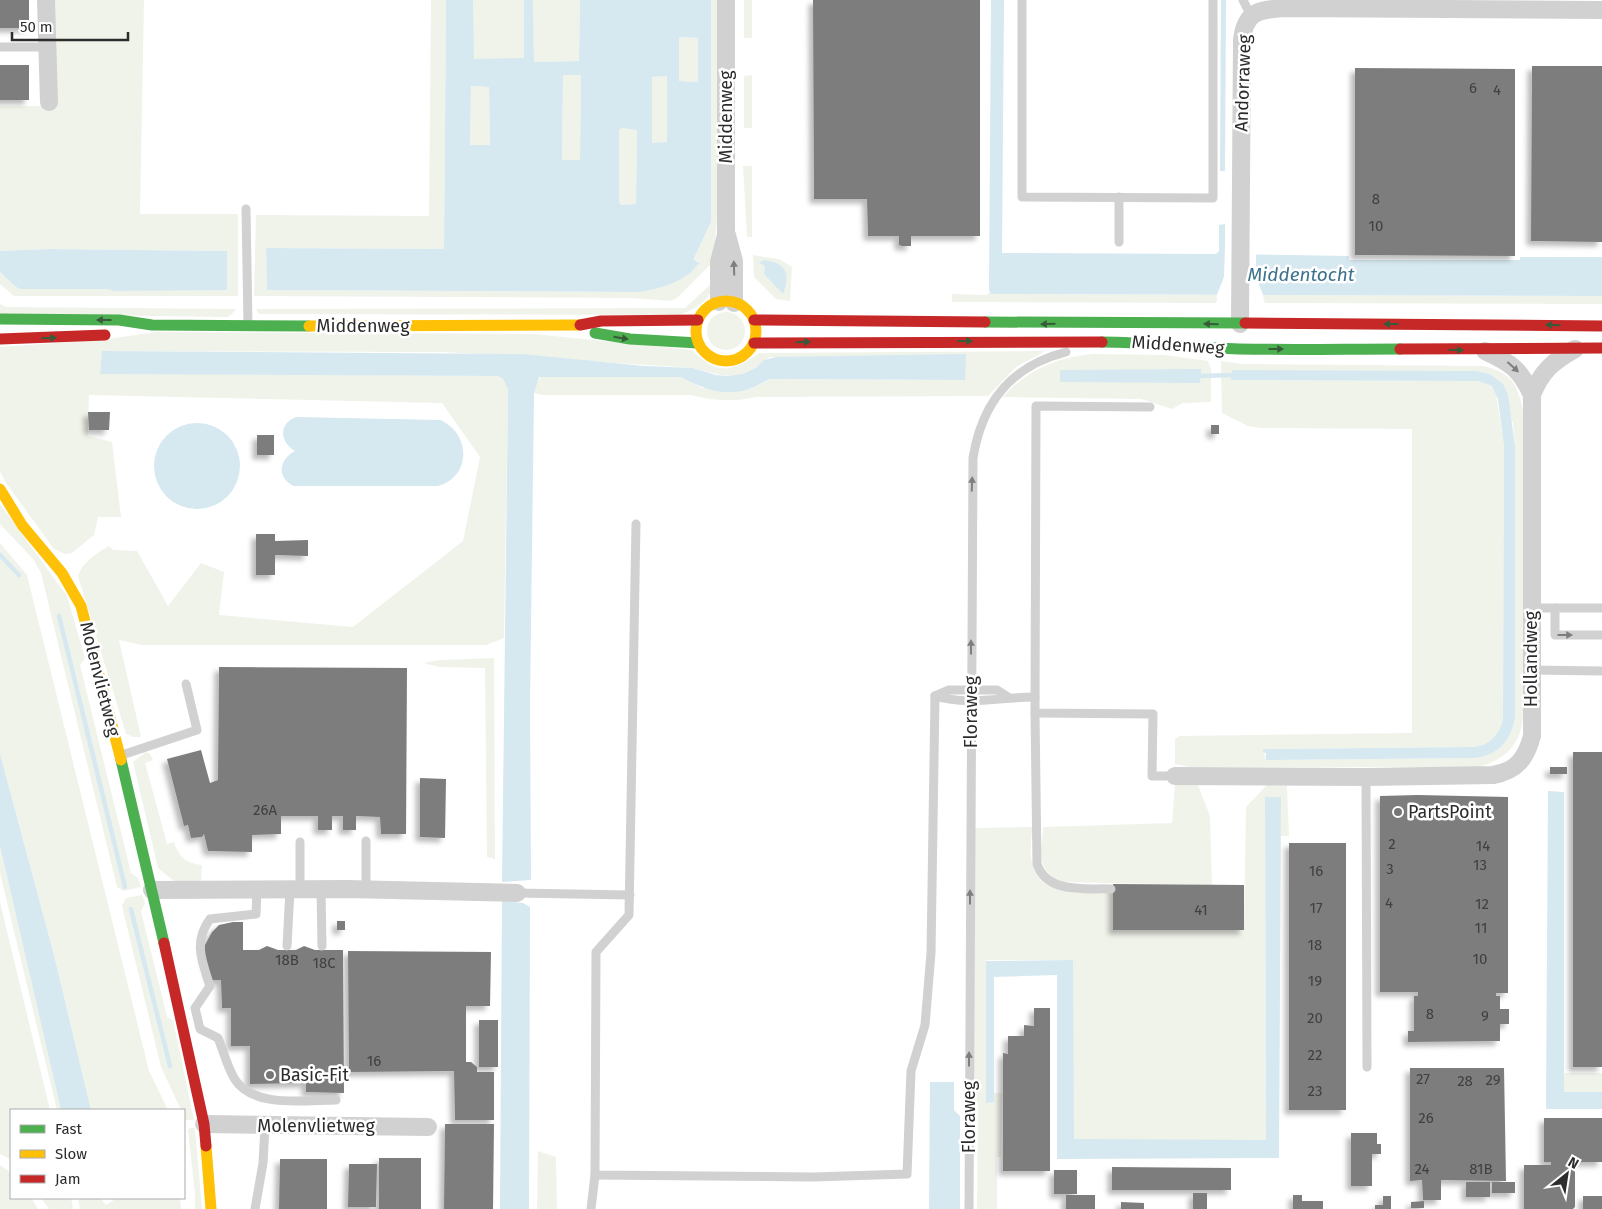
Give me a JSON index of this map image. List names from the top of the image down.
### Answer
{
  "streets": {
    "street": [
      "Andorraweg",
      "Middenweg",
      "Hollandweg",
      "Molenvlietweg"
    ],
    "lane": ["Floraweg"]
  },
  "crossings": [
    ["Andorraweg", "Middenweg"],
    ["Middenweg", "Hollandweg"],
    ["Middenweg", "Floraweg"]
  ],
  "one_way": ["Floraweg"],
  "water": ["Middentocht"],
  "places": ["PartsPoint", "Basic-Fit"],
  "house_numbers": [
    "6",
    "4",
    "8",
    "10",
    "26A",
    "2",
    "14",
    "13",
    "3",
    "16",
    "4",
    "12",
    "17",
    "41",
    "11",
    "18",
    "10",
    "18B",
    "18C",
    "19",
    "8",
    "9",
    "20",
    "22",
    "16",
    "27",
    "29",
    "28",
    "23",
    "26",
    "24",
    "81B"
  ],
  "legend": ["Fast", "Slow", "Jam"],
  "scale_bar": "50 m",
  "north": "top right"
}
